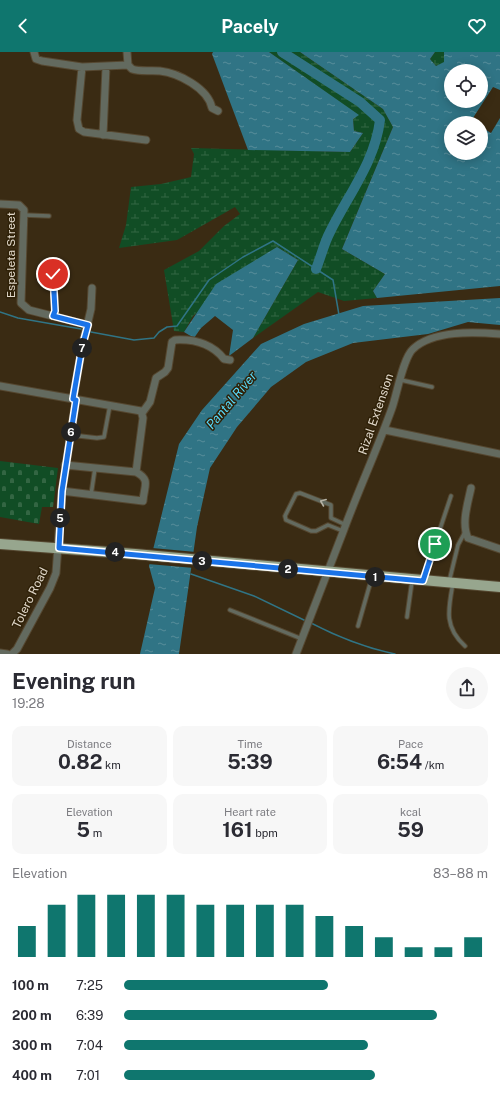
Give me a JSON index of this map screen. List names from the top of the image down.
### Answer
{
  "streets": {
    "street": ["Espeleta Street", "Rizal Extension", "Tolero Road"]
  },
  "crossings": [
    ["Espeleta Street", "Tolero Road"]
  ],
  "water": ["Pantal River"],
  "page": {
    "header": "Pacely",
    "pins": [
      "7",
      "6",
      "5",
      "4",
      "3",
      "2",
      "1"
    ],
    "heading": ["Evening run", "19:28"],
    "stats": [
      ["Distance", "0.82 km"],
      ["Time", "5:39"],
      ["Pace", "6:54 /km"],
      ["Elevation", "5 m"],
      ["Heart rate", "161 bpm"],
      ["kcal", "59"]
    ],
    "chart": ["Elevation", "83–88 m"],
    "list": [
      {
        "name": "100 m",
        "note": "7:25"
      },
      {
        "name": "200 m",
        "note": "6:39"
      },
      {
        "name": "300 m",
        "note": "7:04"
      },
      {
        "name": "400 m",
        "note": "7:01"
      }
    ]
  }
}
